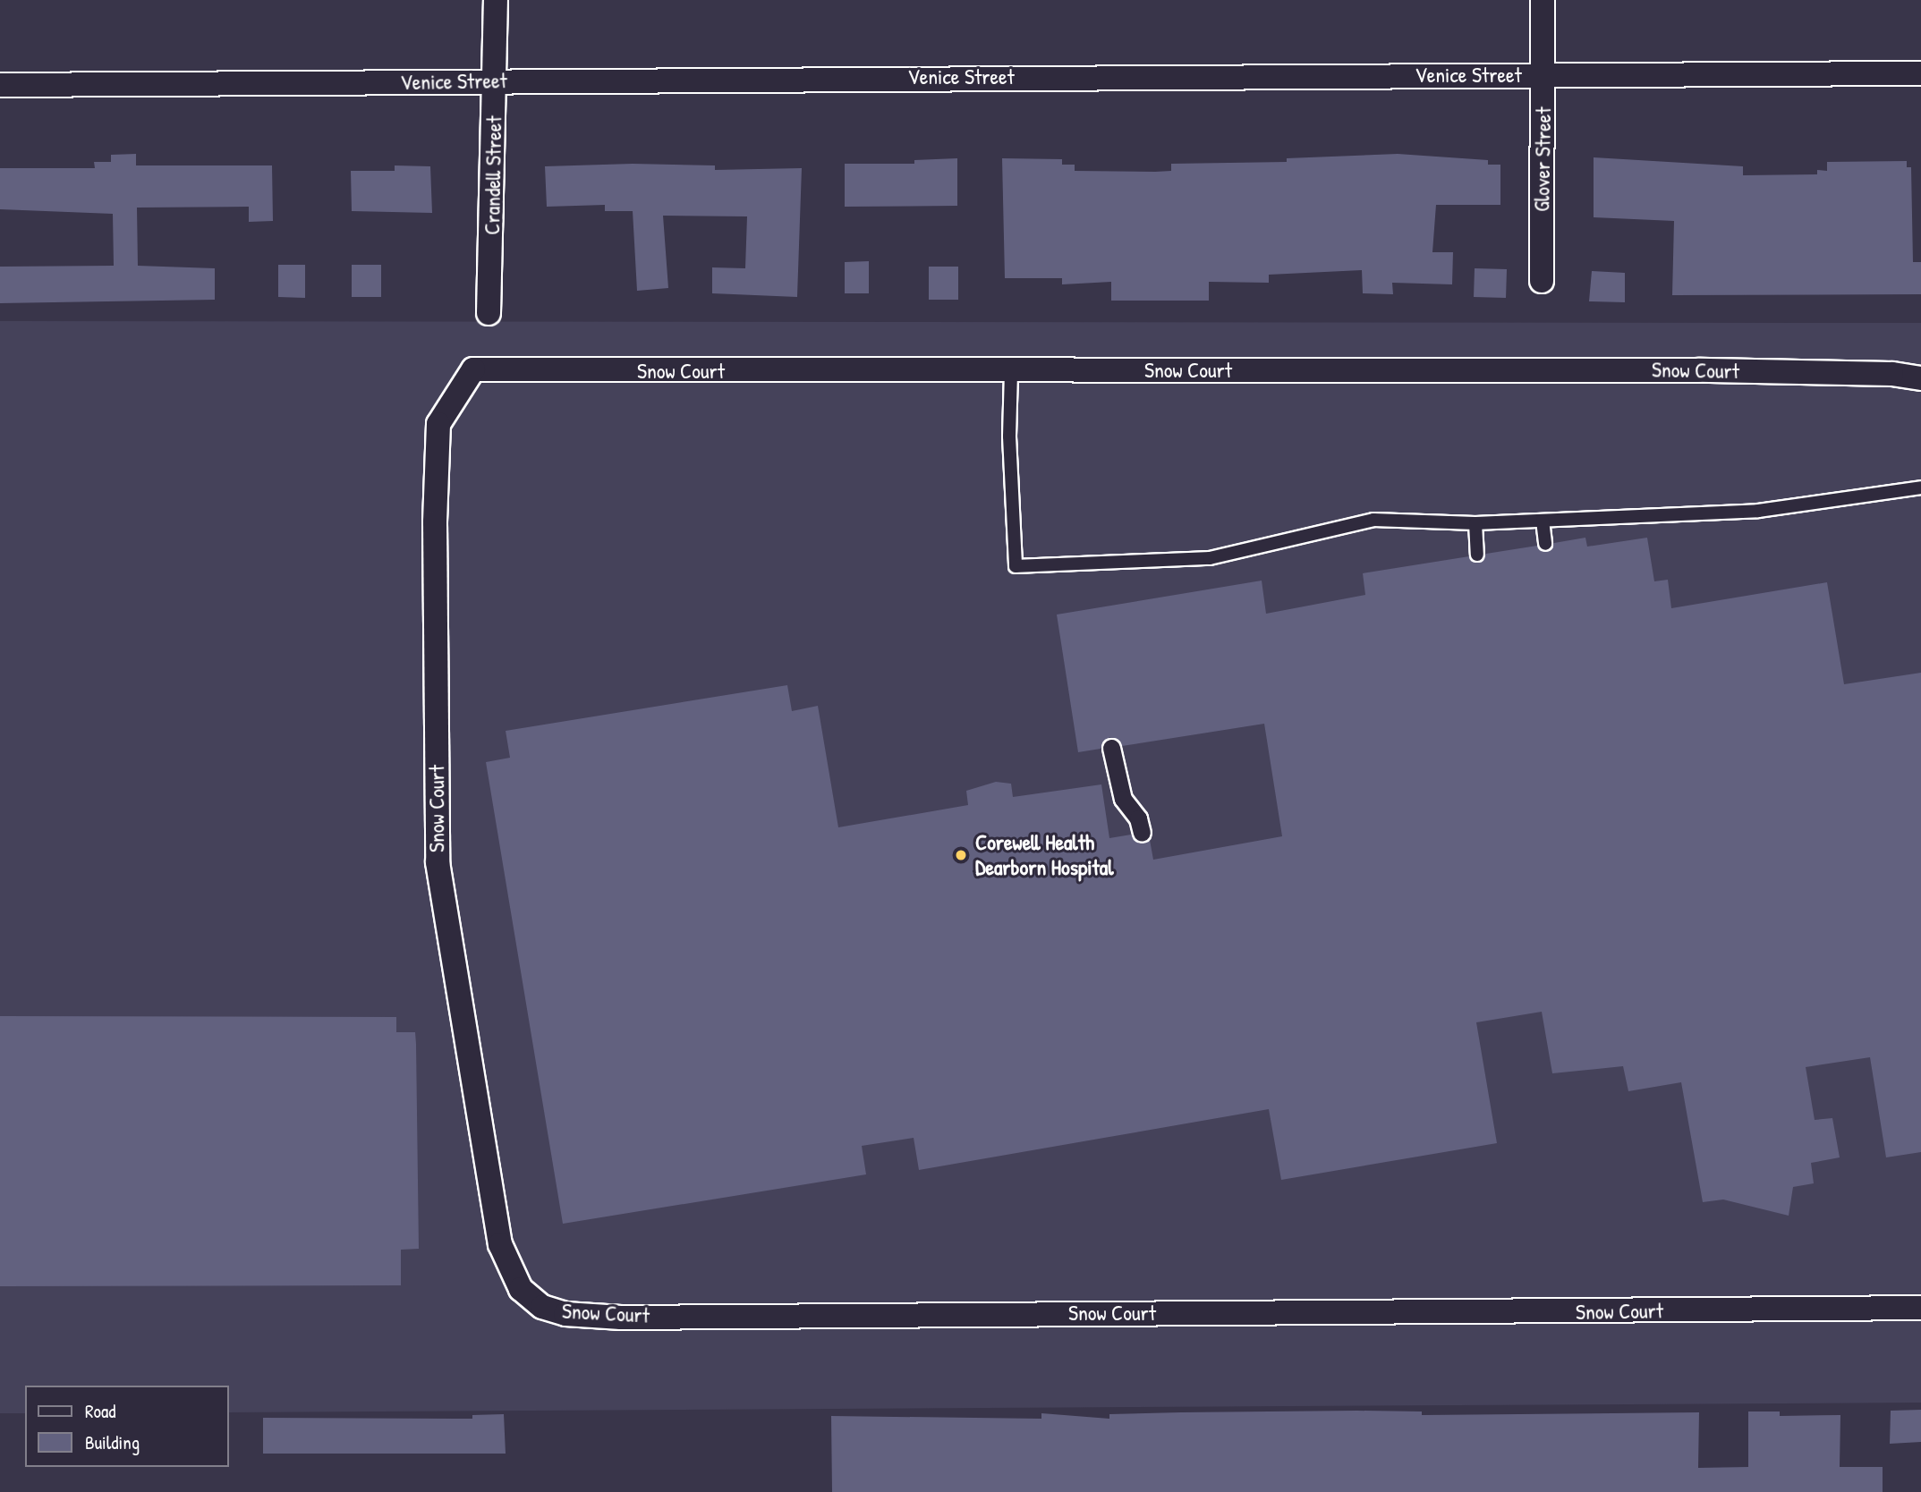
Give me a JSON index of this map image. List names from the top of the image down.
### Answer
{
  "streets": {
    "street": [
      "Venice Street",
      "Glover Street",
      "Crandell Street",
      "Snow Court"
    ]
  },
  "crossings": [
    ["Venice Street", "Glover Street"],
    ["Venice Street", "Crandell Street"]
  ],
  "places": ["Corewell Health Dearborn Hospital"],
  "legend": ["Road", "Building"]
}
